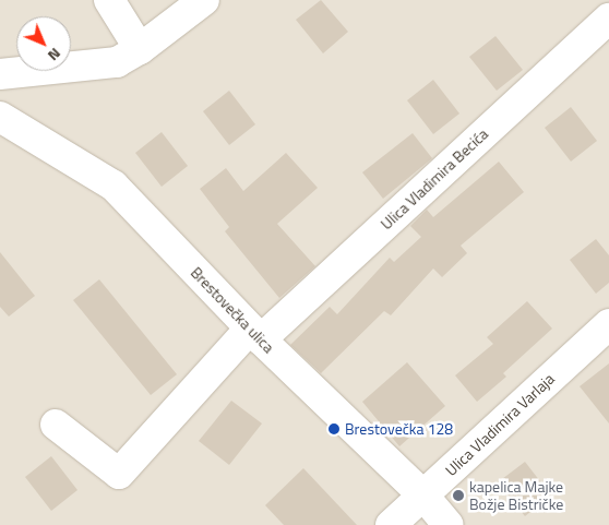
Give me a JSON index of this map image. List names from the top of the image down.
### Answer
{
  "streets": {
    "street": ["Ulica Vladimira Becića", "Brestovečka ulica", "Ulica Vladimira Varlaja"]
  },
  "crossings": [
    ["Ulica Vladimira Becića", "Brestovečka ulica"],
    ["Brestovečka ulica", "Ulica Vladimira Varlaja"]
  ],
  "places": ["Brestovečka 128", "kapelica Majke Božje Bistričke"],
  "north": "bottom right"
}
